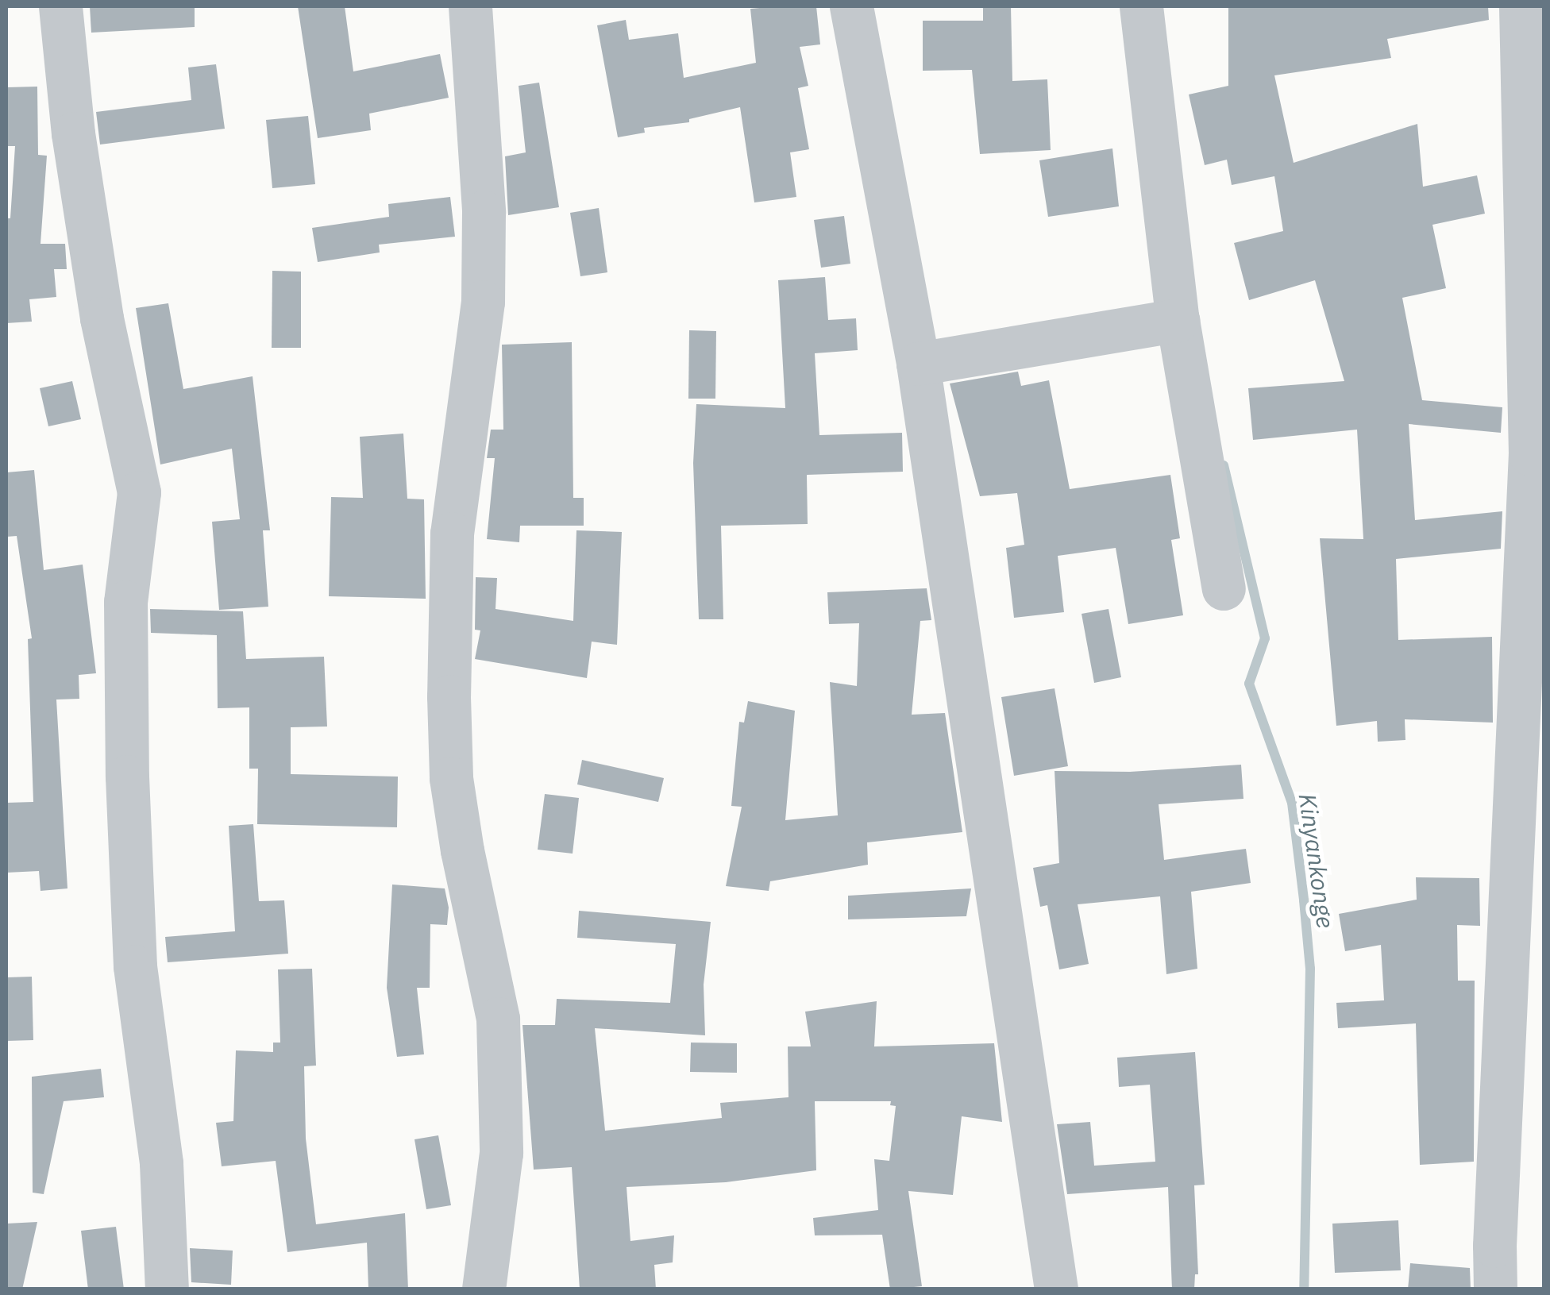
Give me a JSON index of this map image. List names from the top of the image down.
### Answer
{
  "water": ["Kinyankonge"]
}
